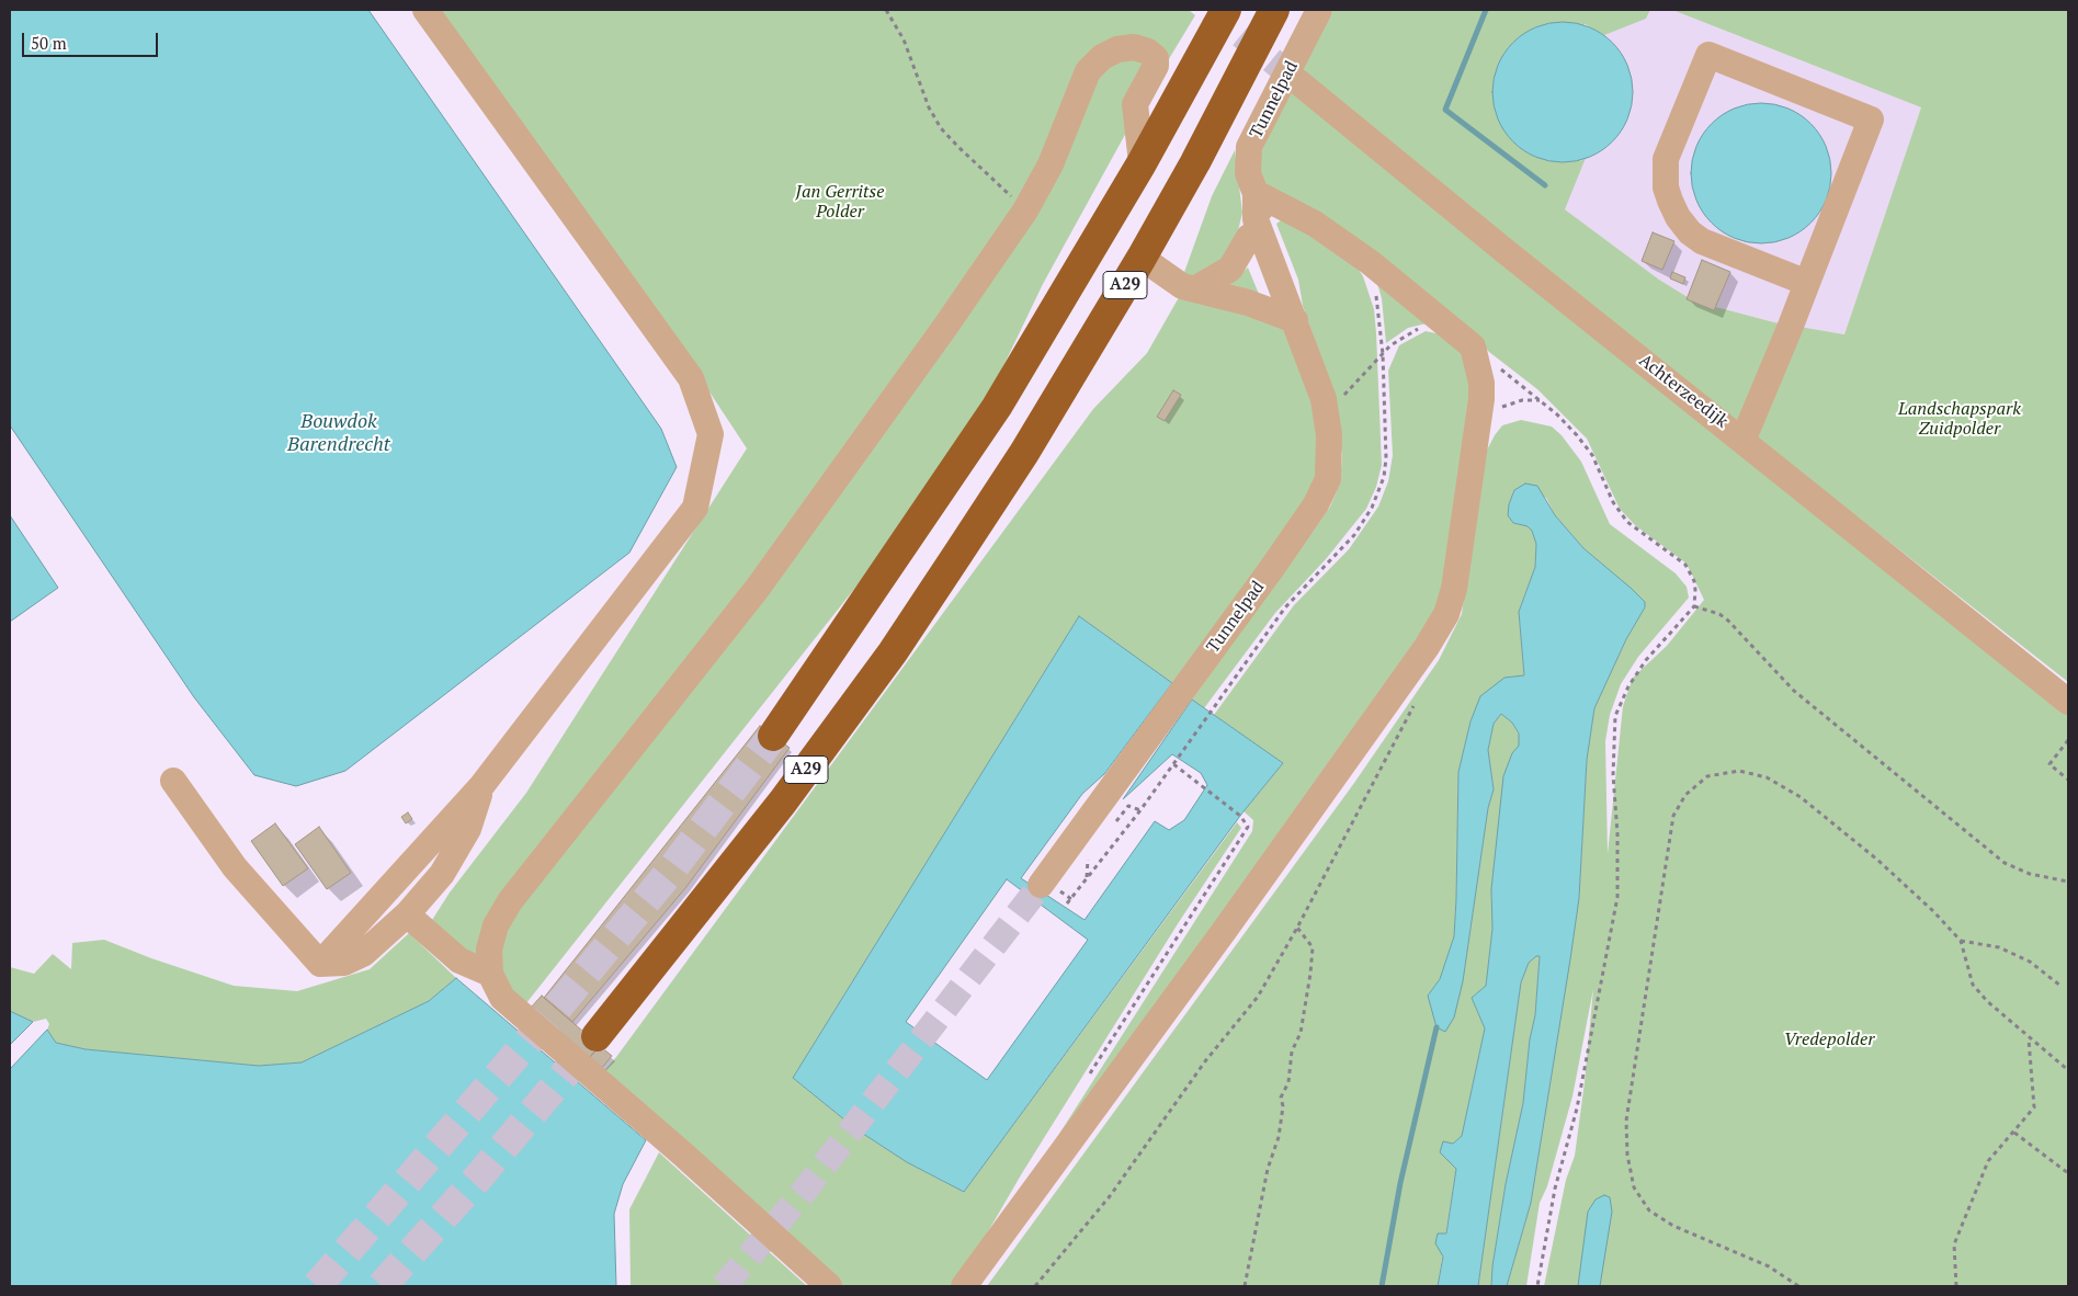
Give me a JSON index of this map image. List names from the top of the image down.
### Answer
{
  "streets": {
    "highway": ["A29"],
    "street": ["Tunnelpad", "Achterzeedijk"]
  },
  "water": ["Bouwdok Barendrecht"],
  "parks": ["Jan Gerritse Polder", "Landschapspark Zuidpolder", "Vredepolder"],
  "scale_bar": "50 m"
}
